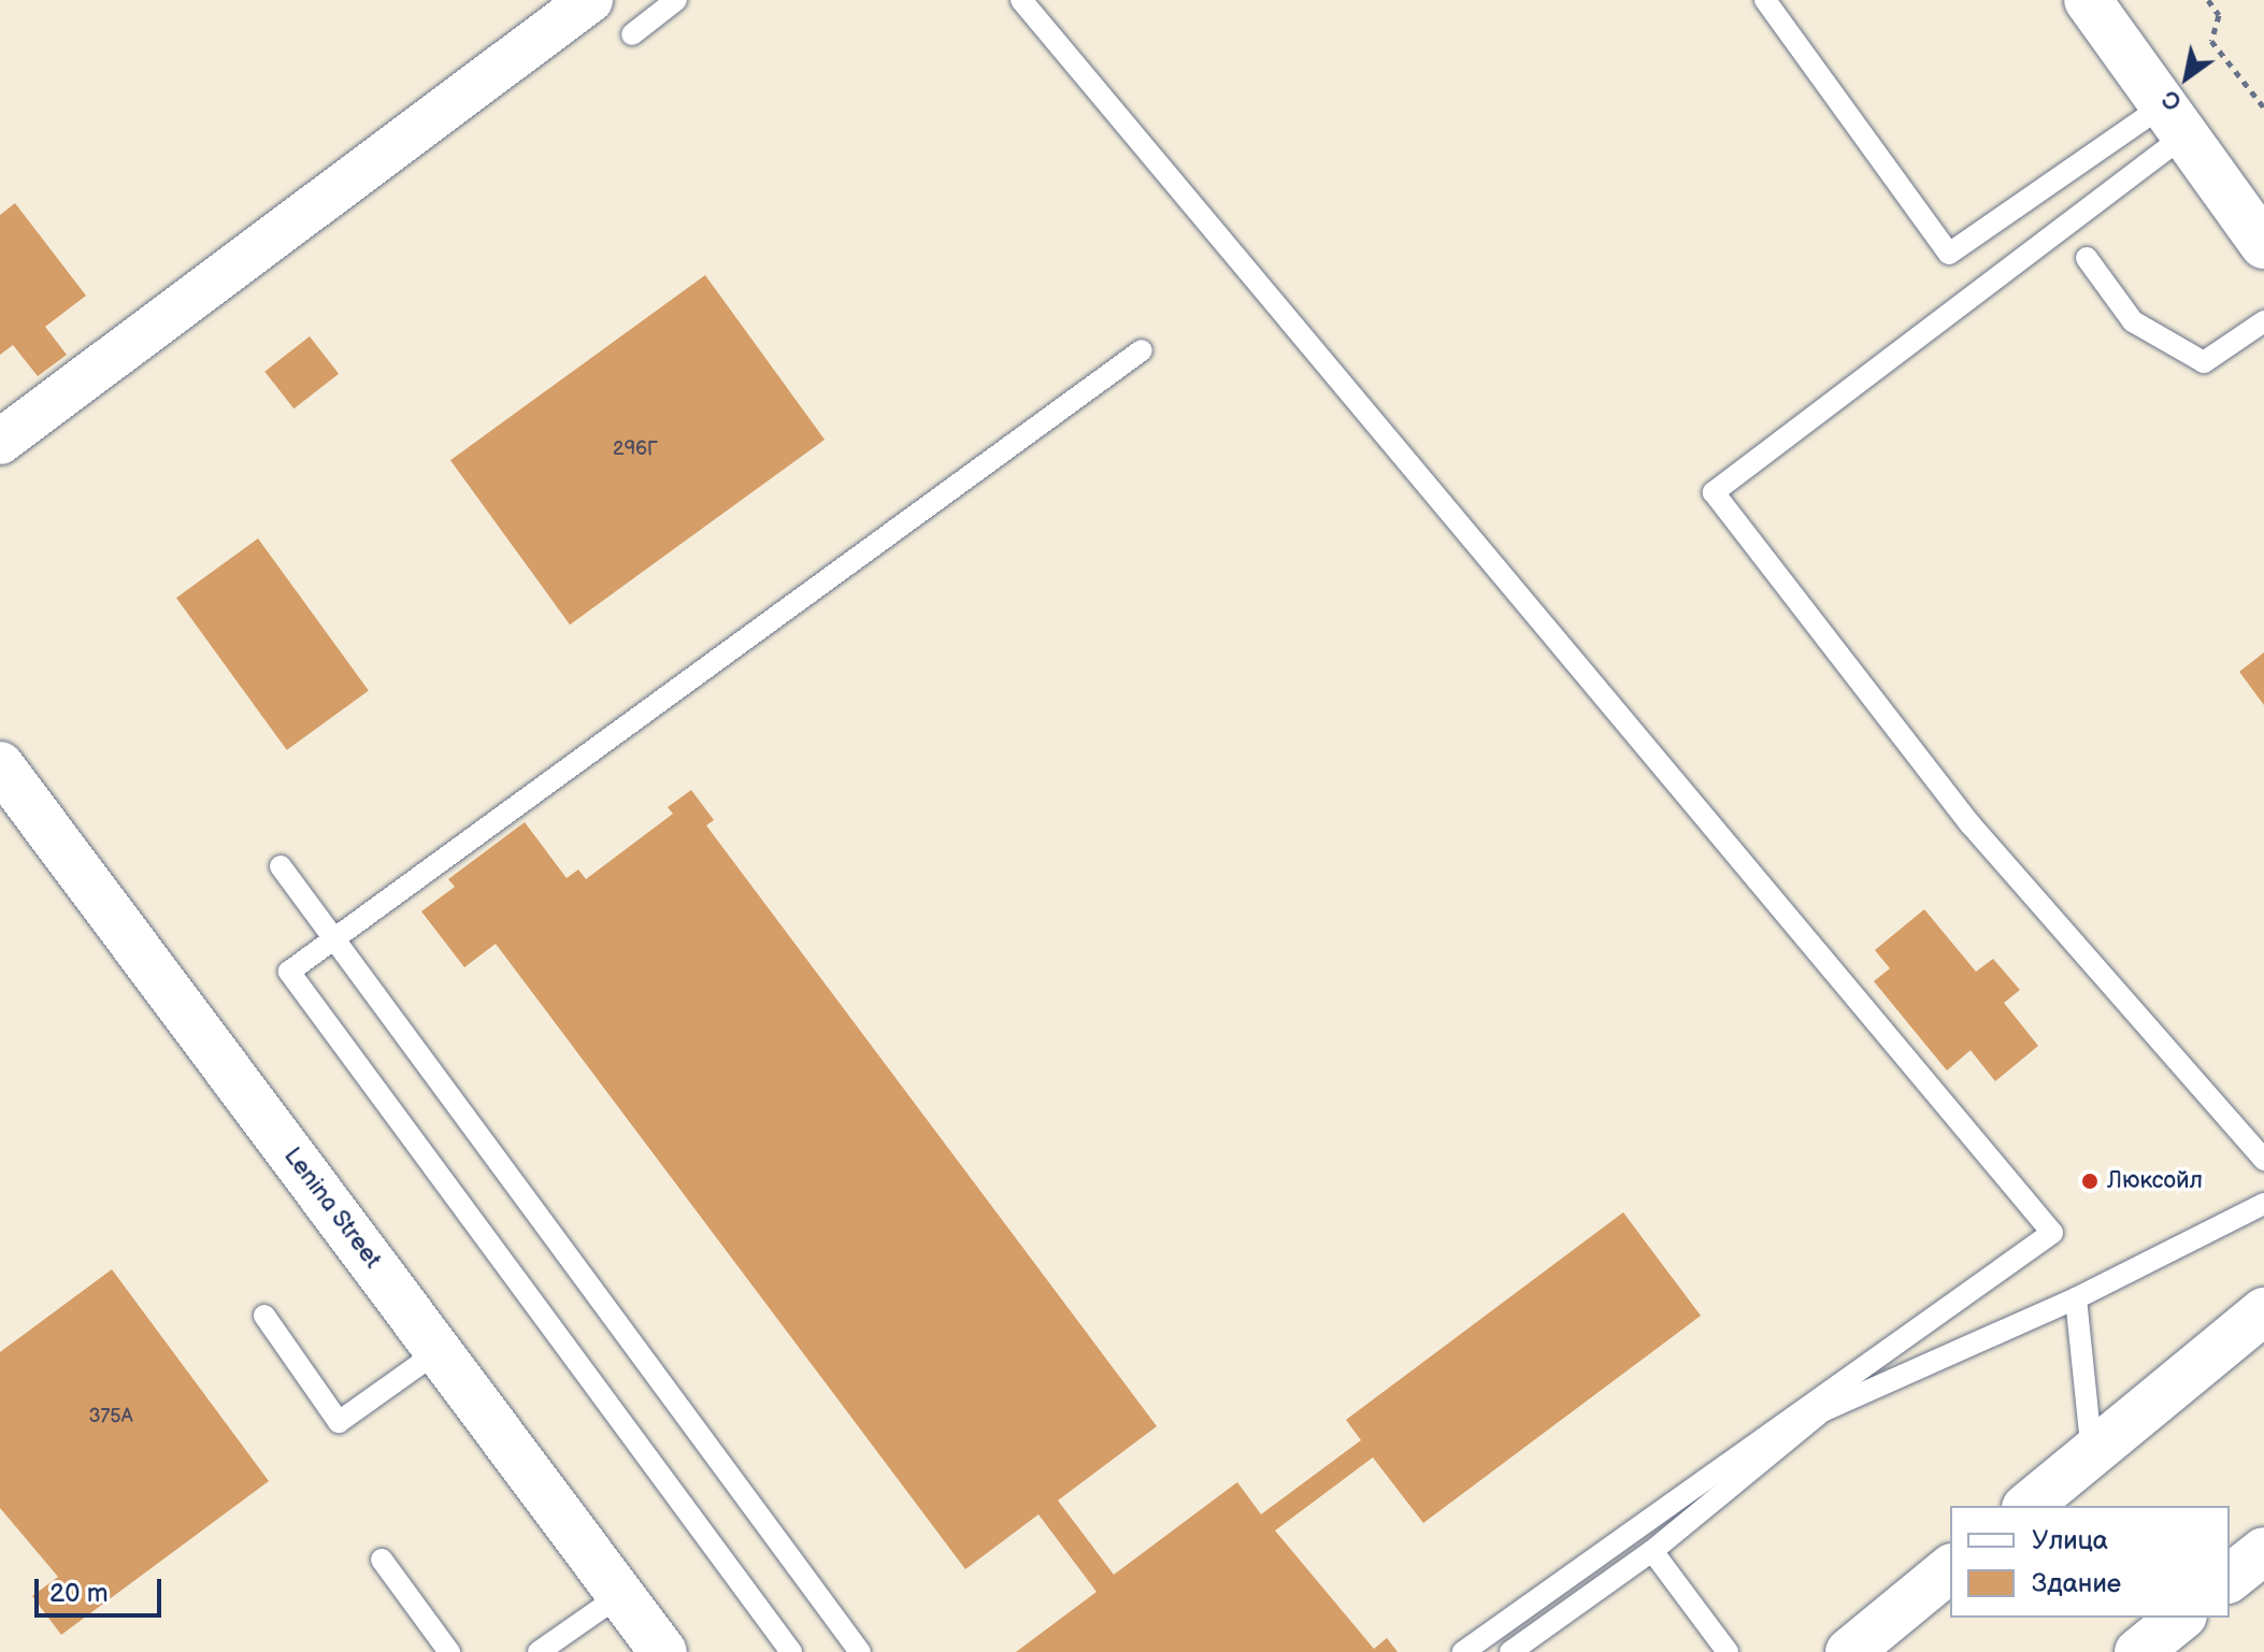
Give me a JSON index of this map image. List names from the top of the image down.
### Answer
{
  "streets": {
    "main road": ["Lenina Street"]
  },
  "places": ["Люксойл"],
  "house_numbers": ["296Г", "375А"],
  "legend": ["Улица", "Здание"],
  "scale_bar": "20 m",
  "north": "bottom left"
}
